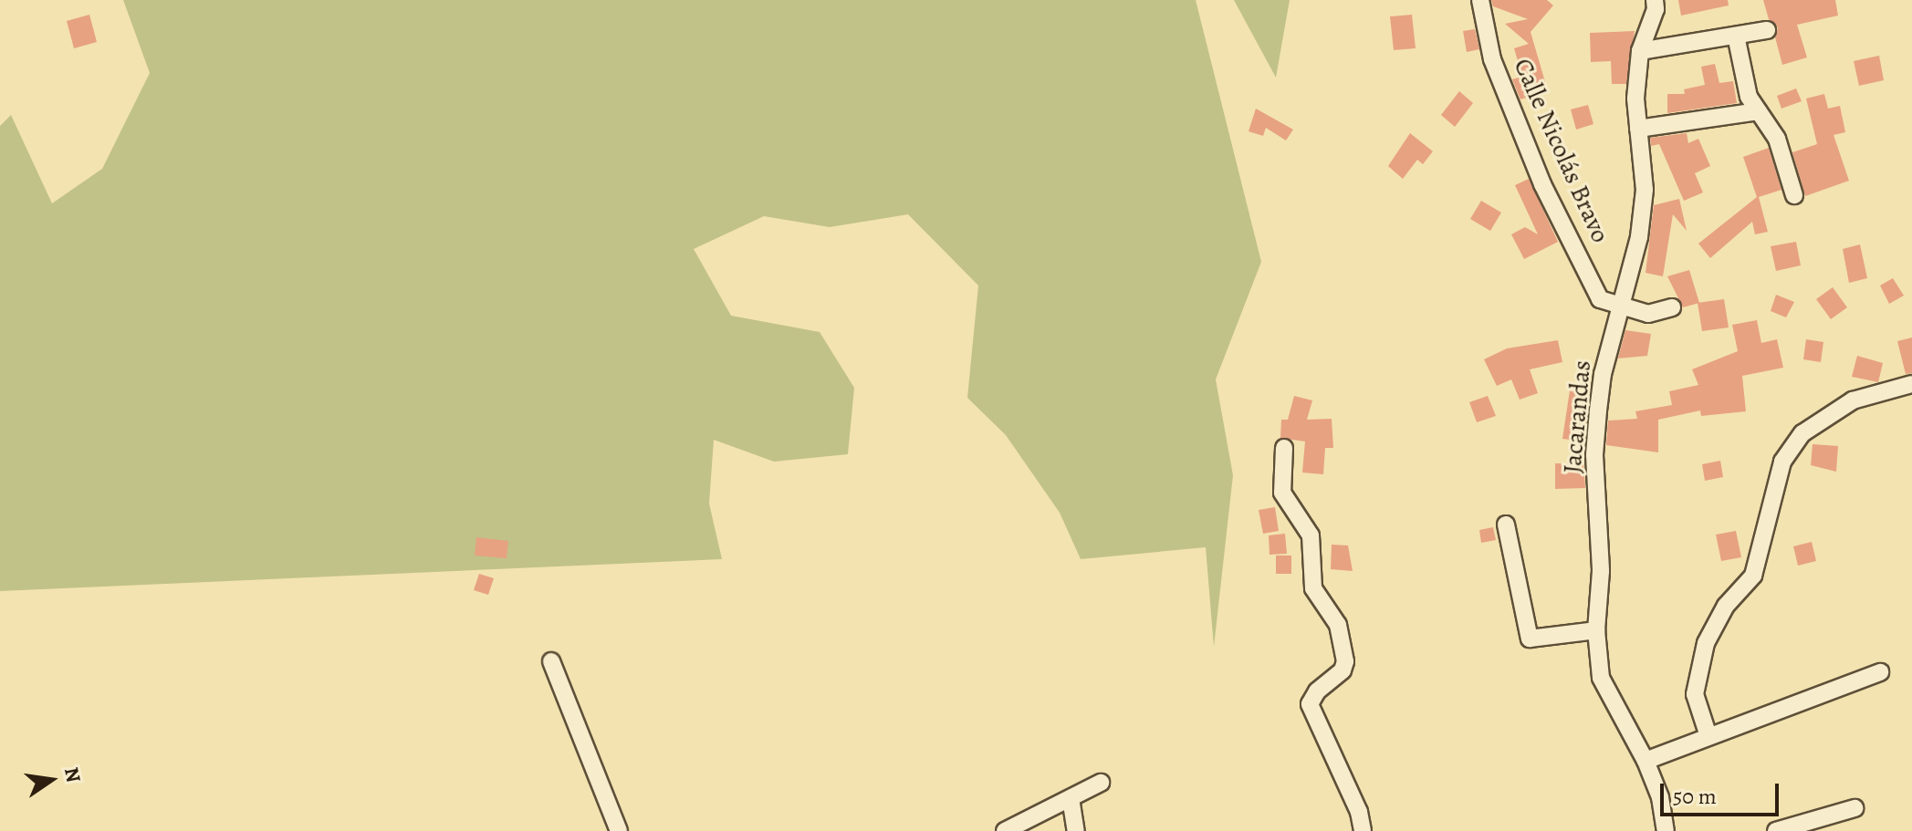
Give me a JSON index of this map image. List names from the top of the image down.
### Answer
{
  "streets": {
    "street": ["Calle Nicolás Bravo", "Jacarandas"]
  },
  "crossings": [
    ["Calle Nicolás Bravo", "Jacarandas"]
  ],
  "scale_bar": "50 m",
  "north": "right"
}
